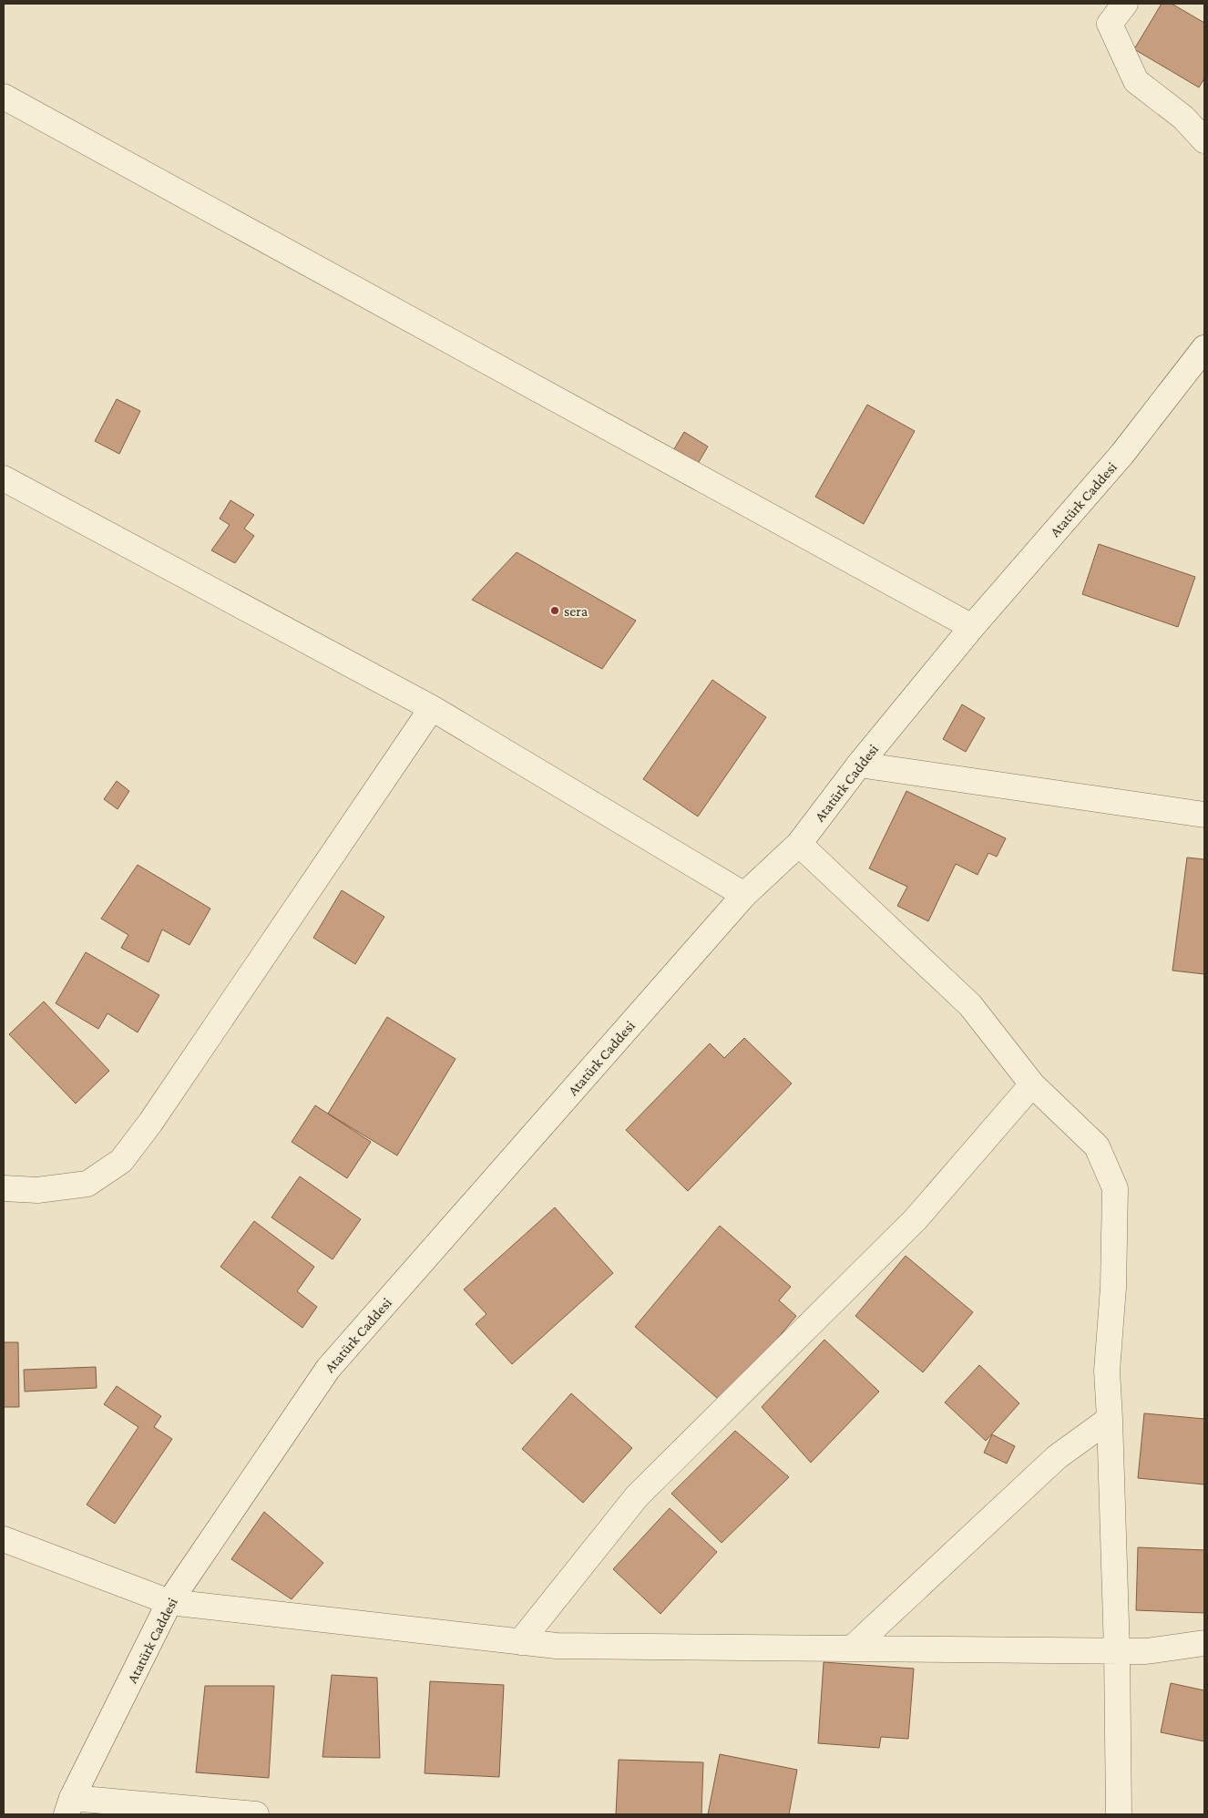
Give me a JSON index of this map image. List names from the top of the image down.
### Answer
{
  "streets": {
    "street": ["Atatürk Caddesi"]
  },
  "places": ["sera"]
}
